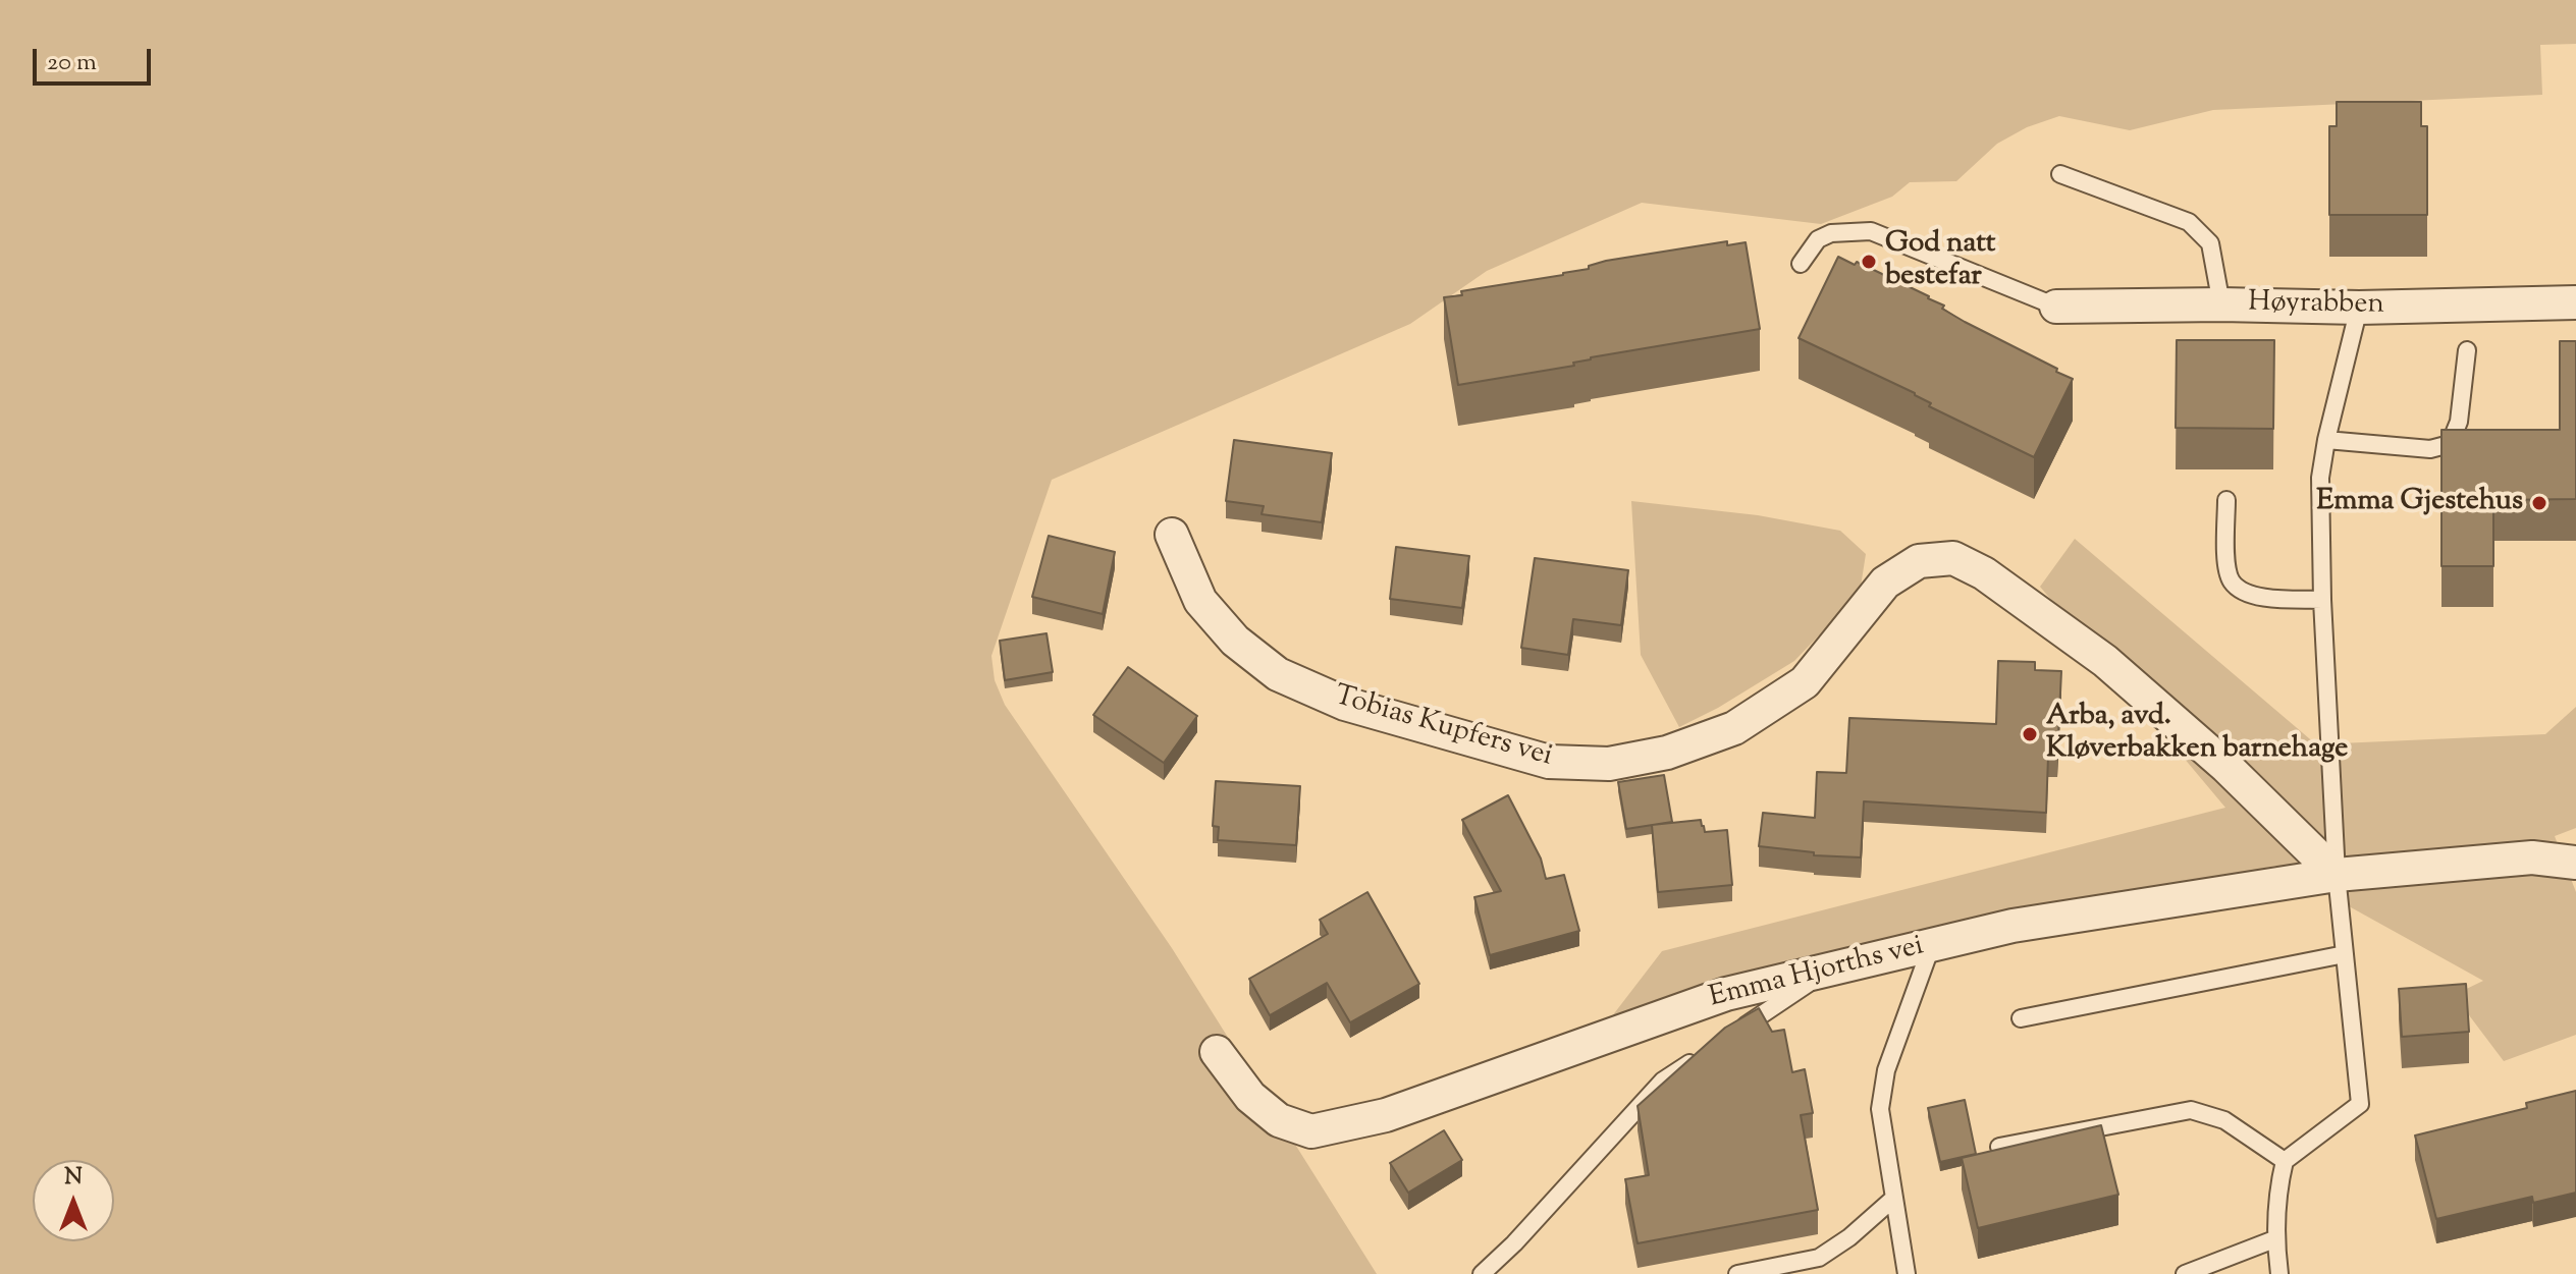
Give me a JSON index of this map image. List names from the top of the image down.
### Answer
{
  "streets": {
    "street": ["Høyrabben", "Tobias Kupfers vei", "Emma Hjorths vei"]
  },
  "crossings": [
    ["Tobias Kupfers vei", "Emma Hjorths vei"]
  ],
  "places": ["God natt bestefar", "Emma Gjestehus", "Arba, avd. Kløverbakken barnehage"],
  "scale_bar": "20 m",
  "north": "top"
}
